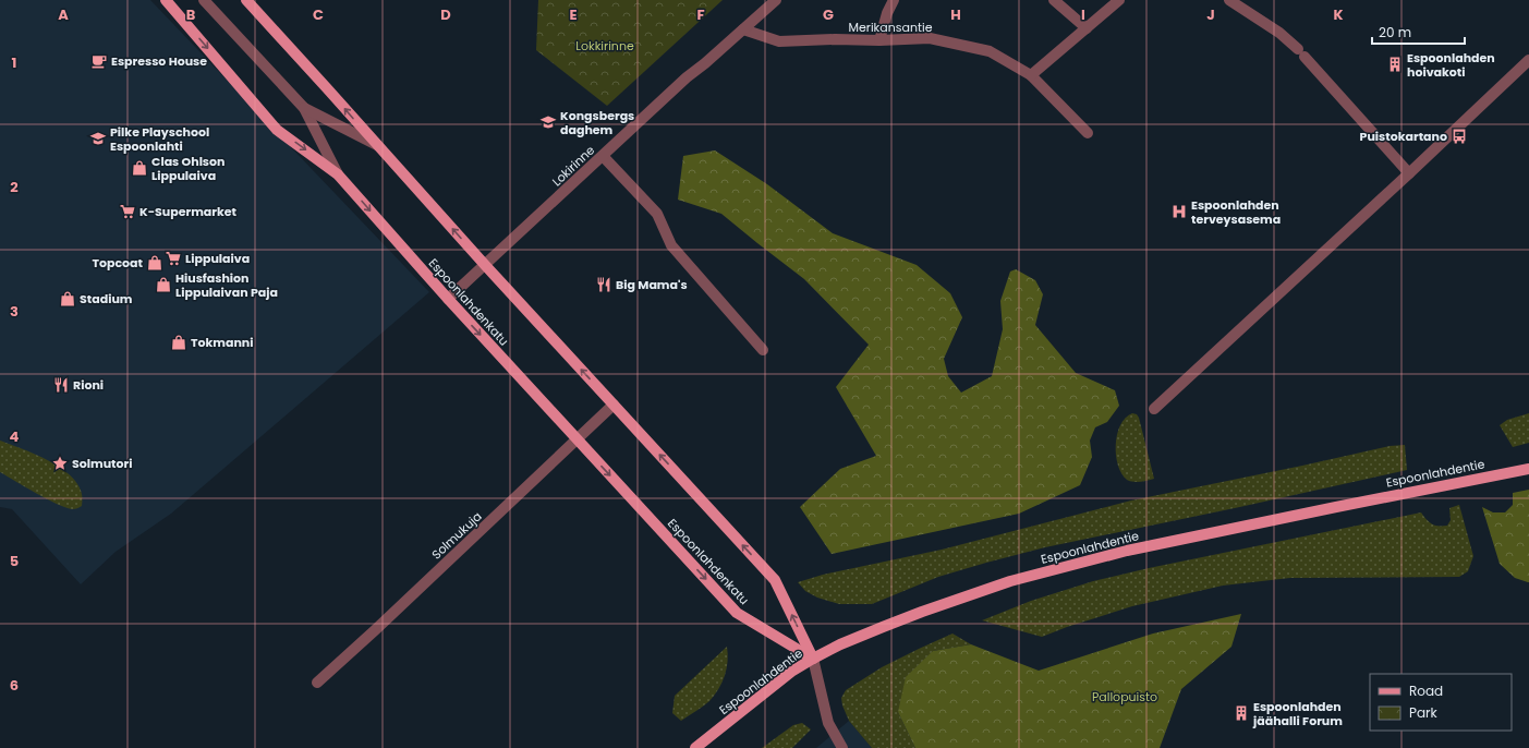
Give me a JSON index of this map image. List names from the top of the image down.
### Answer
{
  "streets": {
    "main road": ["Espoonlahdenkatu", "Espoonlahdentie"],
    "street": ["Merikansantie", "Lokirinne", "Solmukuja"]
  },
  "crossings": [
    ["Merikansantie", "Lokirinne"],
    ["Lokirinne", "Espoonlahdenkatu"],
    ["Espoonlahdenkatu", "Espoonlahdentie"],
    ["Espoonlahdenkatu", "Solmukuja"]
  ],
  "parks": ["Lokkirinne", "Pallopuisto"],
  "places": {
    "cafe": ["Espresso House"],
    "building": ["Espoonlahden hoivakoti", "Espoonlahden jäähalli Forum"],
    "school or university": ["Kongsbergs daghem", "Pilke Playschool Espoonlahti"],
    "bus stop": ["Puistokartano"],
    "shop": [
      "Clas Ohlson Lippulaiva",
      "Topcoat",
      "Hiusfashion Lippulaivan Paja",
      "Stadium",
      "Tokmanni"
    ],
    "supermarket": ["K-Supermarket", "Lippulaiva"],
    "hospital": ["Espoonlahden terveysasema"],
    "restaurant": ["Big Mama's", "Rioni"],
    "place": ["Solmutori"]
  },
  "legend": ["Road", "Park"],
  "scale_bar": "20 m",
  "grid": {
    "columns": [
      "A",
      "B",
      "C",
      "D",
      "E",
      "F",
      "G",
      "H",
      "I",
      "J",
      "K"
    ],
    "rows": [
      "1",
      "2",
      "3",
      "4",
      "5",
      "6"
    ]
  }
}
